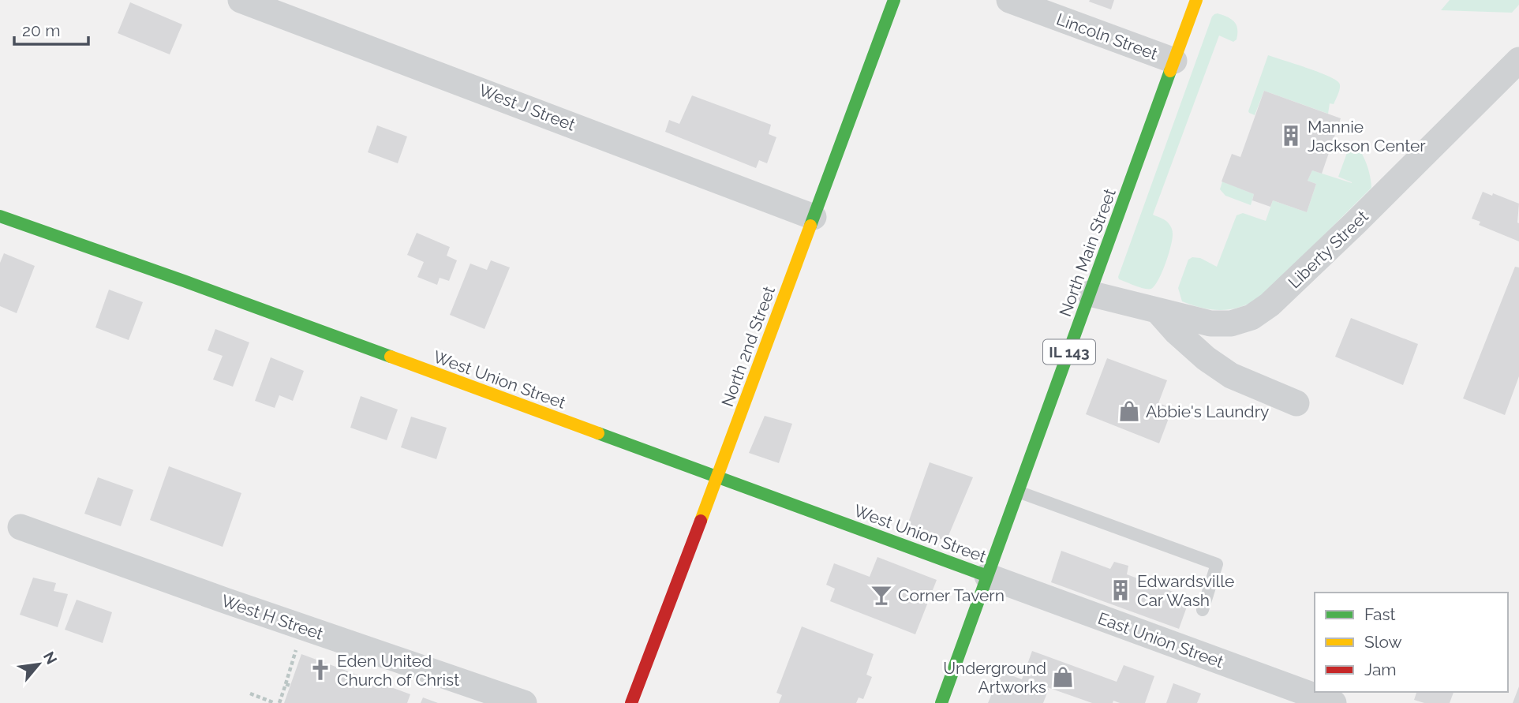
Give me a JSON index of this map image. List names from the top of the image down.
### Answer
{
  "streets": {
    "street": [
      "Lincoln Street",
      "West J Street",
      "Liberty Street",
      "North Main Street",
      "North 2nd Street",
      "IL 143",
      "West Union Street",
      "West H Street",
      "East Union Street"
    ]
  },
  "crossings": [
    ["Lincoln Street", "North Main Street"],
    ["West J Street", "North 2nd Street"],
    ["Liberty Street", "North Main Street"],
    ["North Main Street", "West Union Street"],
    ["North Main Street", "East Union Street"],
    ["North 2nd Street", "West Union Street"],
    ["West Union Street", "East Union Street"]
  ],
  "places": {
    "building": ["Mannie Jackson Center", "Edwardsville Car Wash"],
    "shop": ["Abbie's Laundry", "Underground Artworks"],
    "bar": ["Corner Tavern"],
    "church": ["Eden United Church of Christ"]
  },
  "legend": ["Fast", "Slow", "Jam"],
  "scale_bar": "20 m",
  "north": "top right"
}
